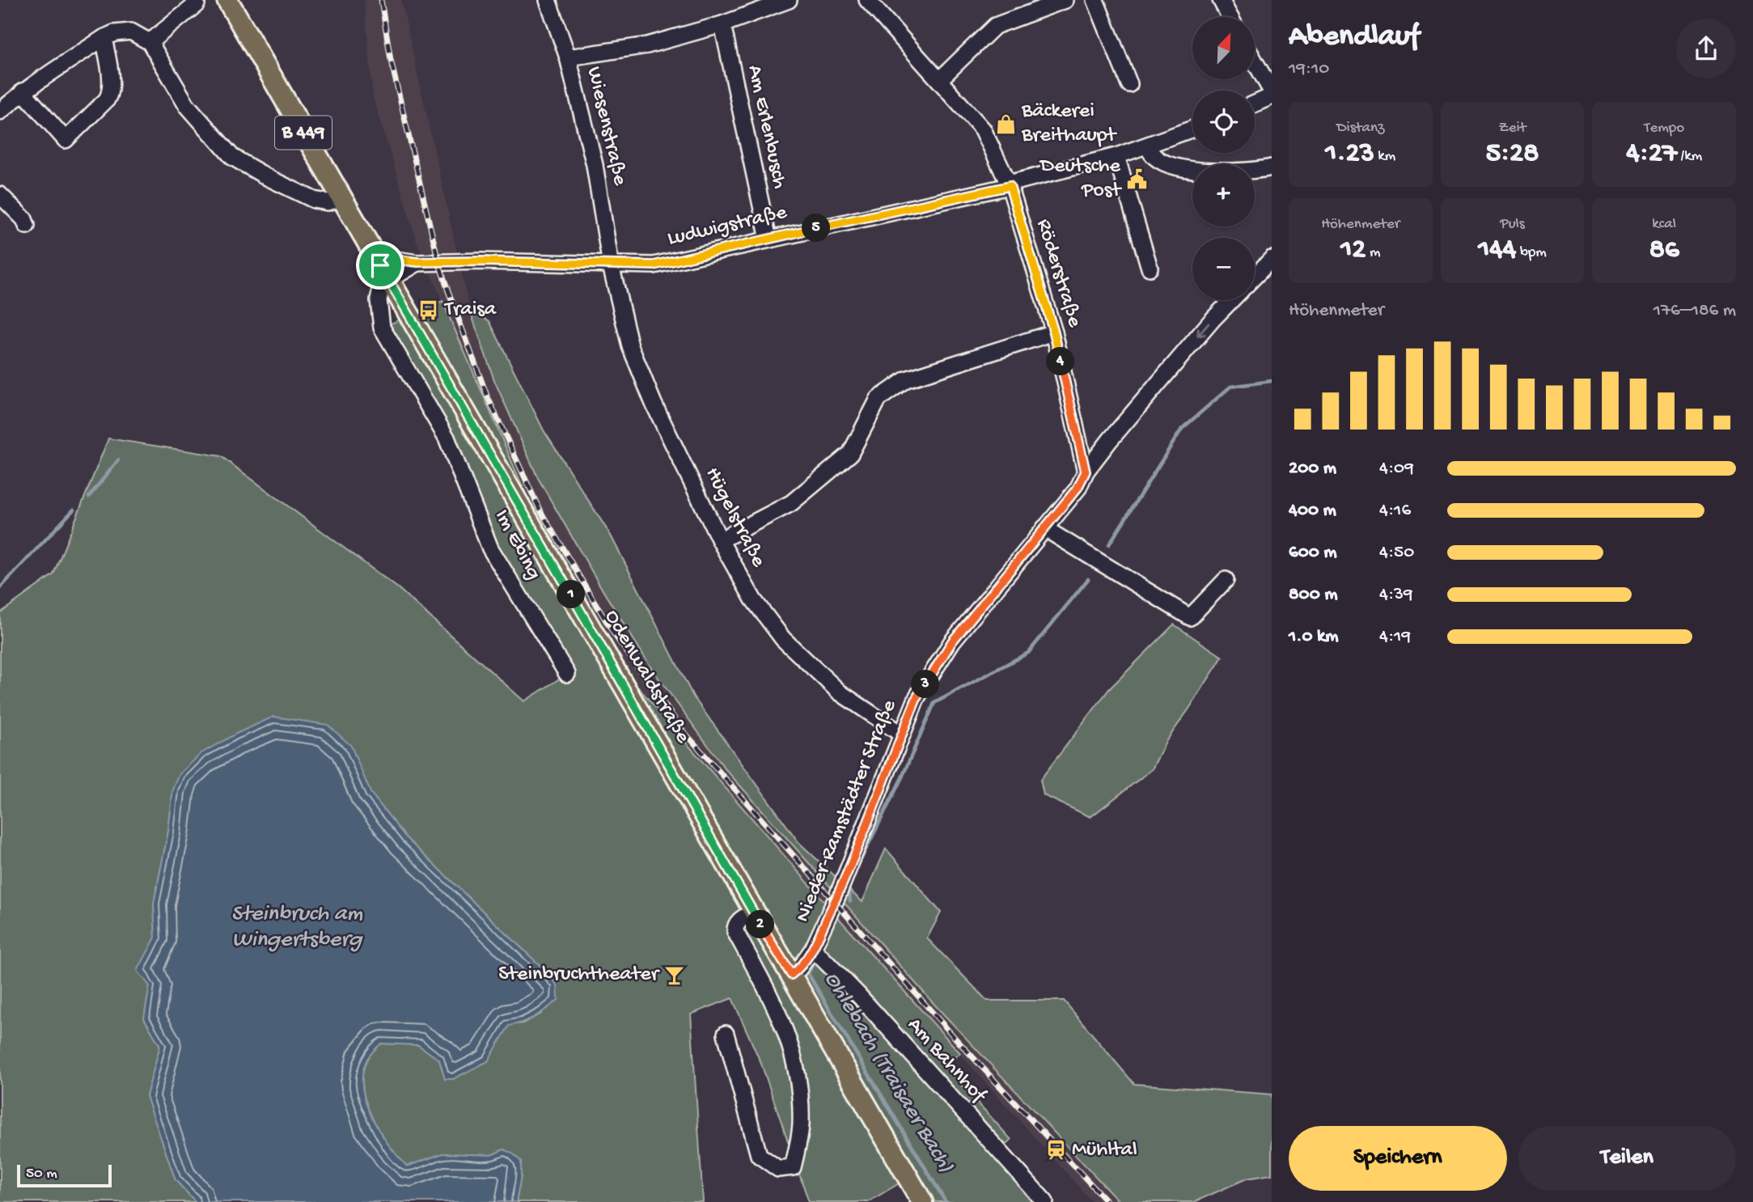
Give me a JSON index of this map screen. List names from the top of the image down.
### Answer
{
  "streets": {
    "main road": ["B 449", "Odenwaldstraße"],
    "street": [
      "Wiesenstraße",
      "Am Erlenbusch",
      "Ludwigstraße",
      "Röderstraße",
      "Hügelstraße",
      "Im Ebing",
      "Nieder-Ramstädter Straße",
      "Am Bahnhof"
    ]
  },
  "crossings": [
    ["Wiesenstraße", "Ludwigstraße"],
    ["Wiesenstraße", "Hügelstraße"],
    ["Am Erlenbusch", "Ludwigstraße"],
    ["Ludwigstraße", "Röderstraße"],
    ["Ludwigstraße", "Hügelstraße"],
    ["Ludwigstraße", "Im Ebing"],
    ["Ludwigstraße", "Odenwaldstraße"],
    ["Röderstraße", "Nieder-Ramstädter Straße"],
    ["Hügelstraße", "Nieder-Ramstädter Straße"],
    ["Im Ebing", "Odenwaldstraße"],
    ["Odenwaldstraße", "Nieder-Ramstädter Straße"],
    ["Nieder-Ramstädter Straße", "Am Bahnhof"]
  ],
  "water": ["Steinbruch am Wingertsberg", "Ohlebach (Traisaer Bach)"],
  "places": {
    "shop": ["Bäckerei Breithaupt"],
    "public building": ["Deutsche Post"],
    "bus stop": ["Traisa"],
    "bar": ["Steinbruchtheater"],
    "station": ["Mühltal"]
  },
  "scale_bar": "50 m",
  "north": "top right",
  "page": {
    "heading": ["Abendlauf", "19:10"],
    "map_buttons": ["+", "−"],
    "stats": [
      ["Distanz", "1.23 km"],
      ["Zeit", "5:28"],
      ["Tempo", "4:27 /km"],
      ["Höhenmeter", "12 m"],
      ["Puls", "144 bpm"],
      ["kcal", "86"]
    ],
    "pins": [
      "5",
      "4",
      "1",
      "3",
      "2"
    ],
    "chart": ["Höhenmeter", "176–186 m"],
    "list": [
      {
        "name": "200 m",
        "note": "4:09"
      },
      {
        "name": "400 m",
        "note": "4:16"
      },
      {
        "name": "600 m",
        "note": "4:50"
      },
      {
        "name": "800 m",
        "note": "4:39"
      },
      {
        "name": "1.0 km",
        "note": "4:19"
      }
    ],
    "buttons": ["Speichern", "Teilen"],
    "scale": "50 m"
  }
}
